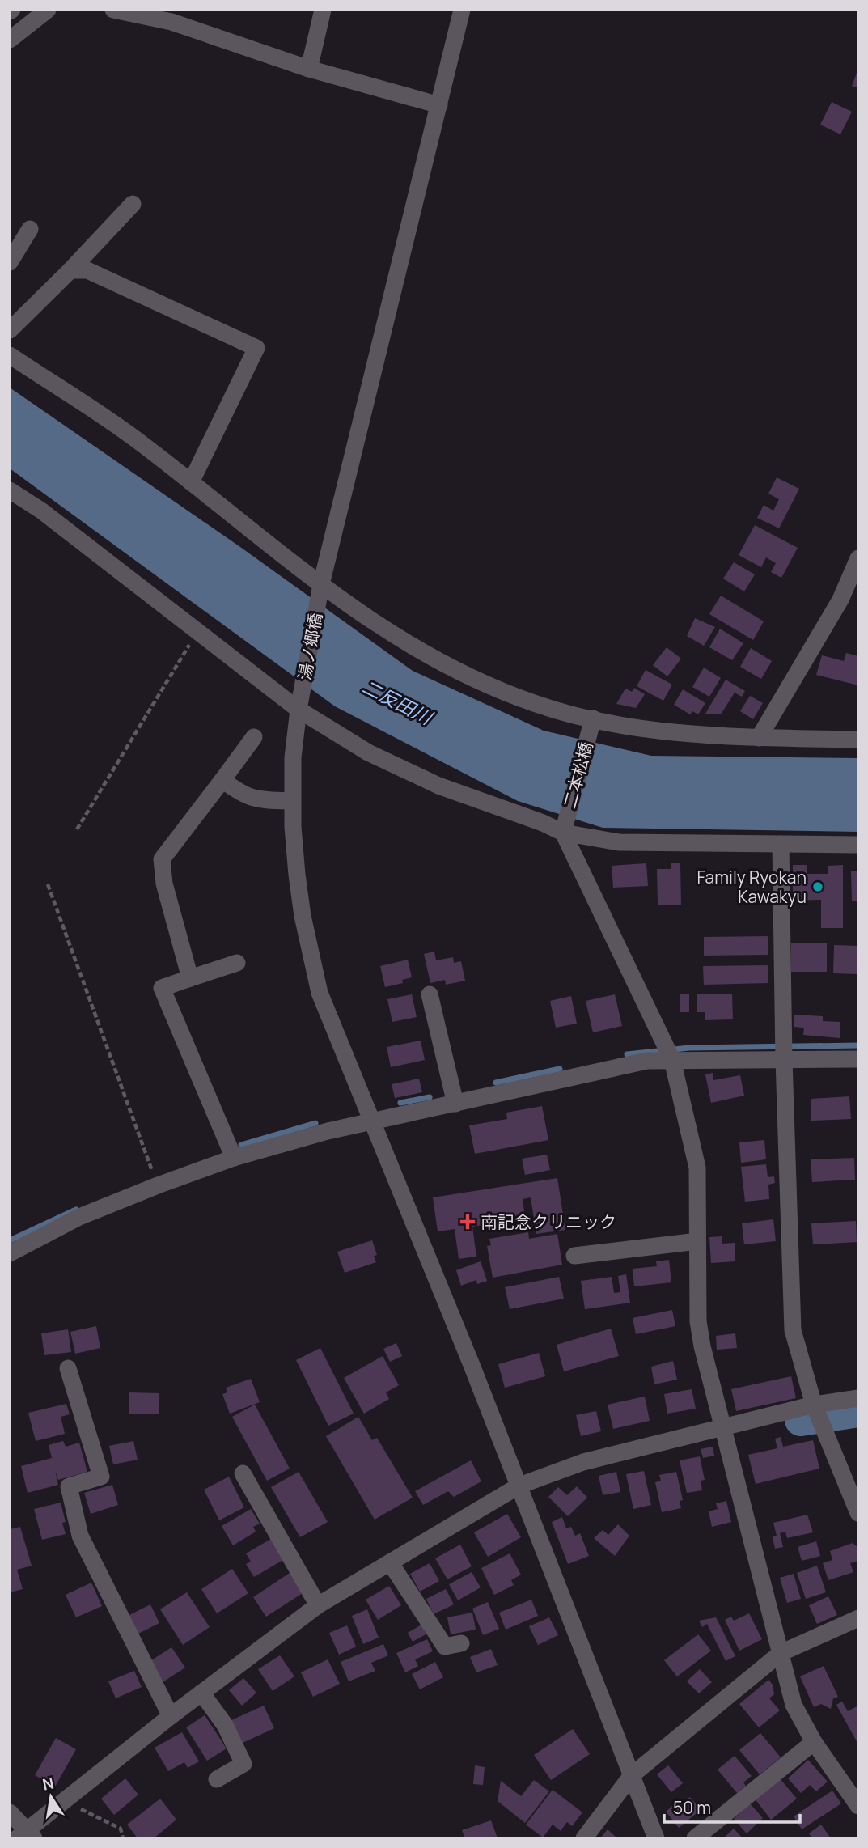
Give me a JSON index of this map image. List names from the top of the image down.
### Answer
{
  "streets": {
    "street": ["湯ノ郷橋", "二本松橋"]
  },
  "water": ["二反田川"],
  "places": {
    "other": ["Family Ryokan Kawakyu"],
    "health": ["南記念クリニック"]
  },
  "scale_bar": "50 m",
  "north": "top"
}
